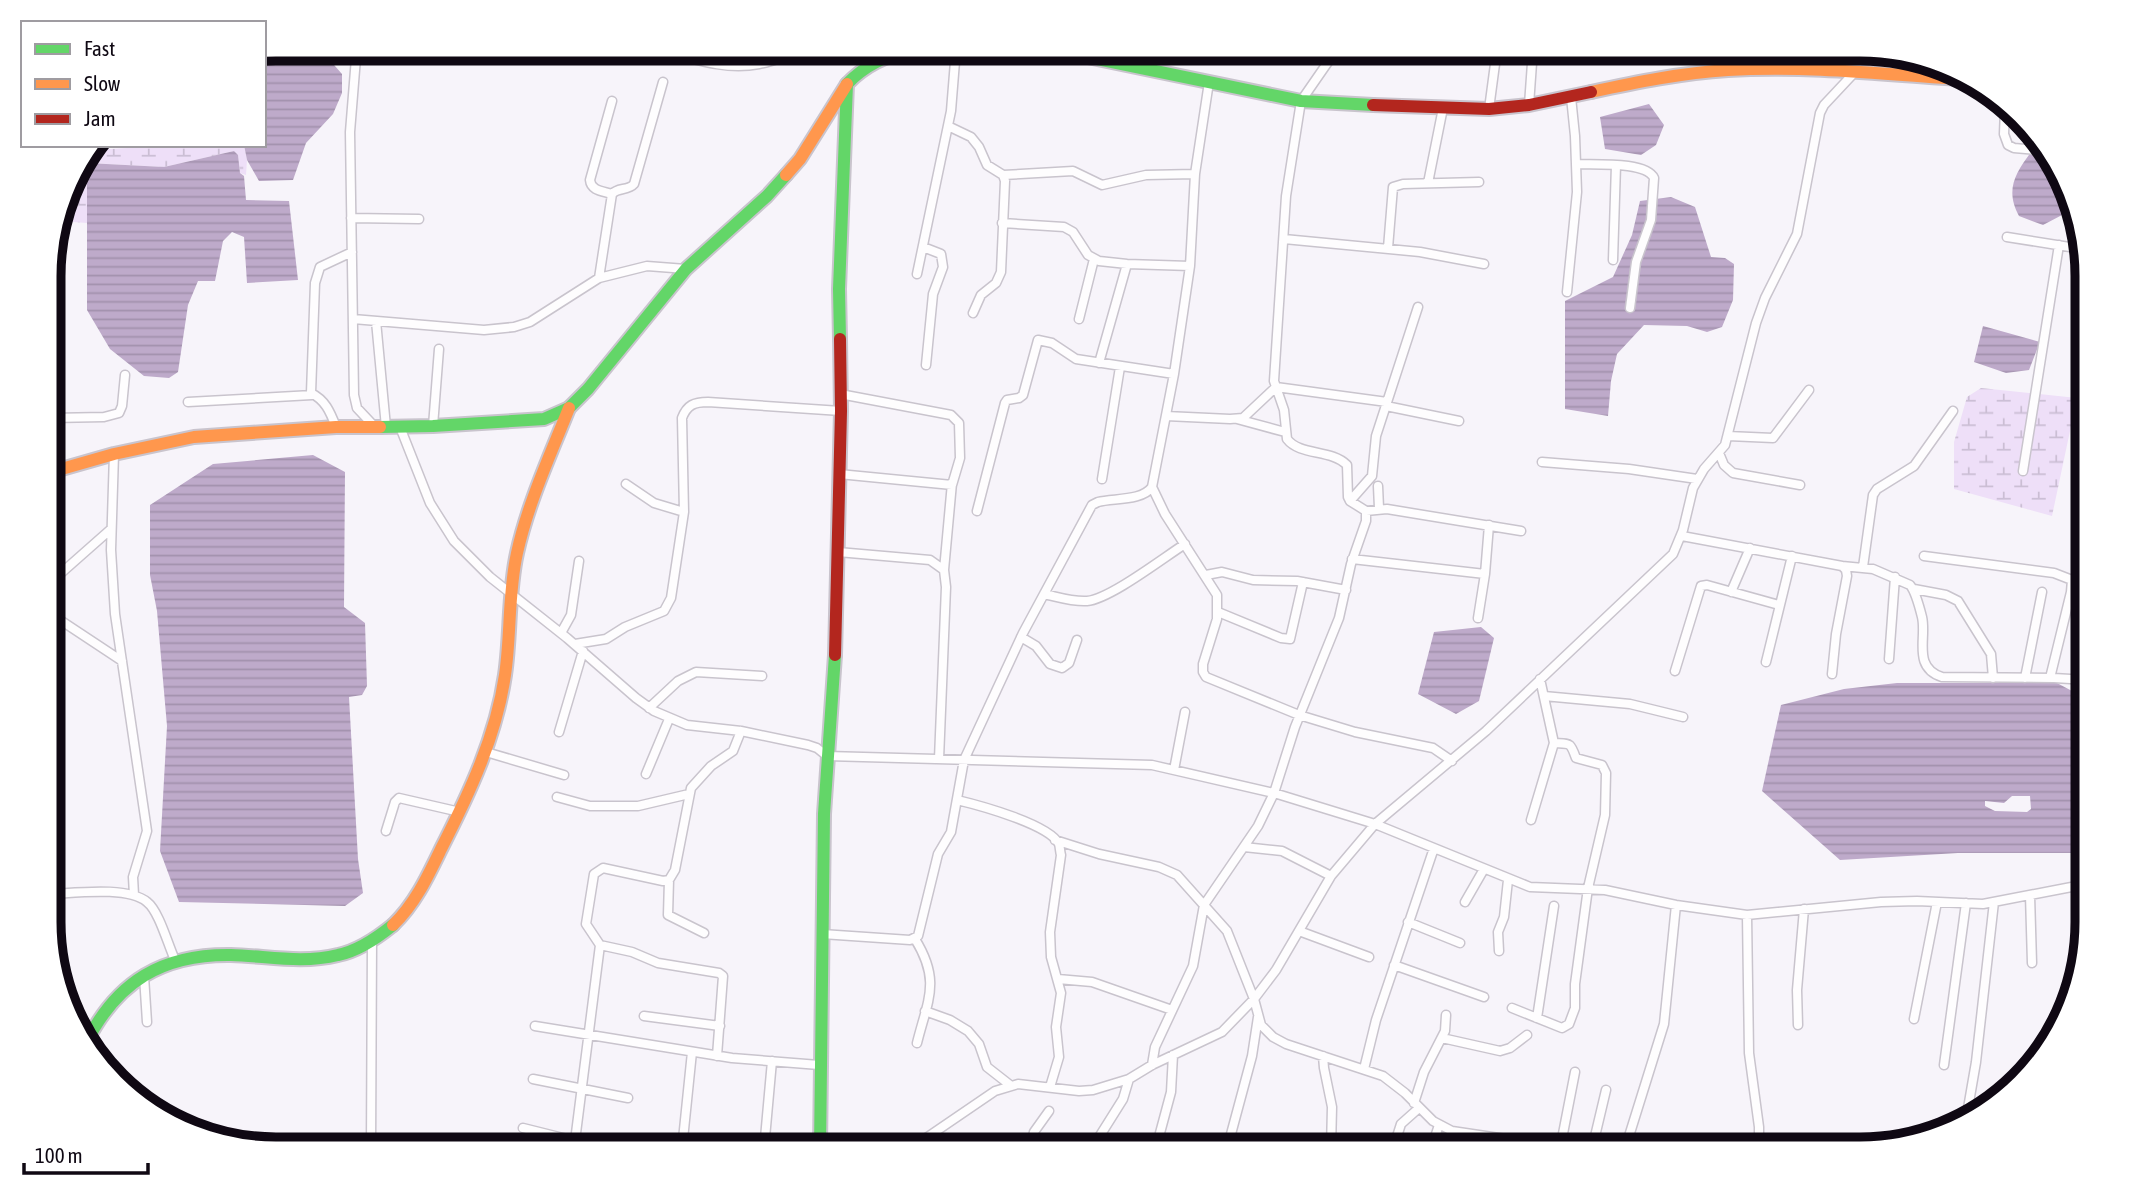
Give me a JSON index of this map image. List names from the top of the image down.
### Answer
{
  "legend": ["Fast", "Slow", "Jam"],
  "scale_bar": "100 m"
}
